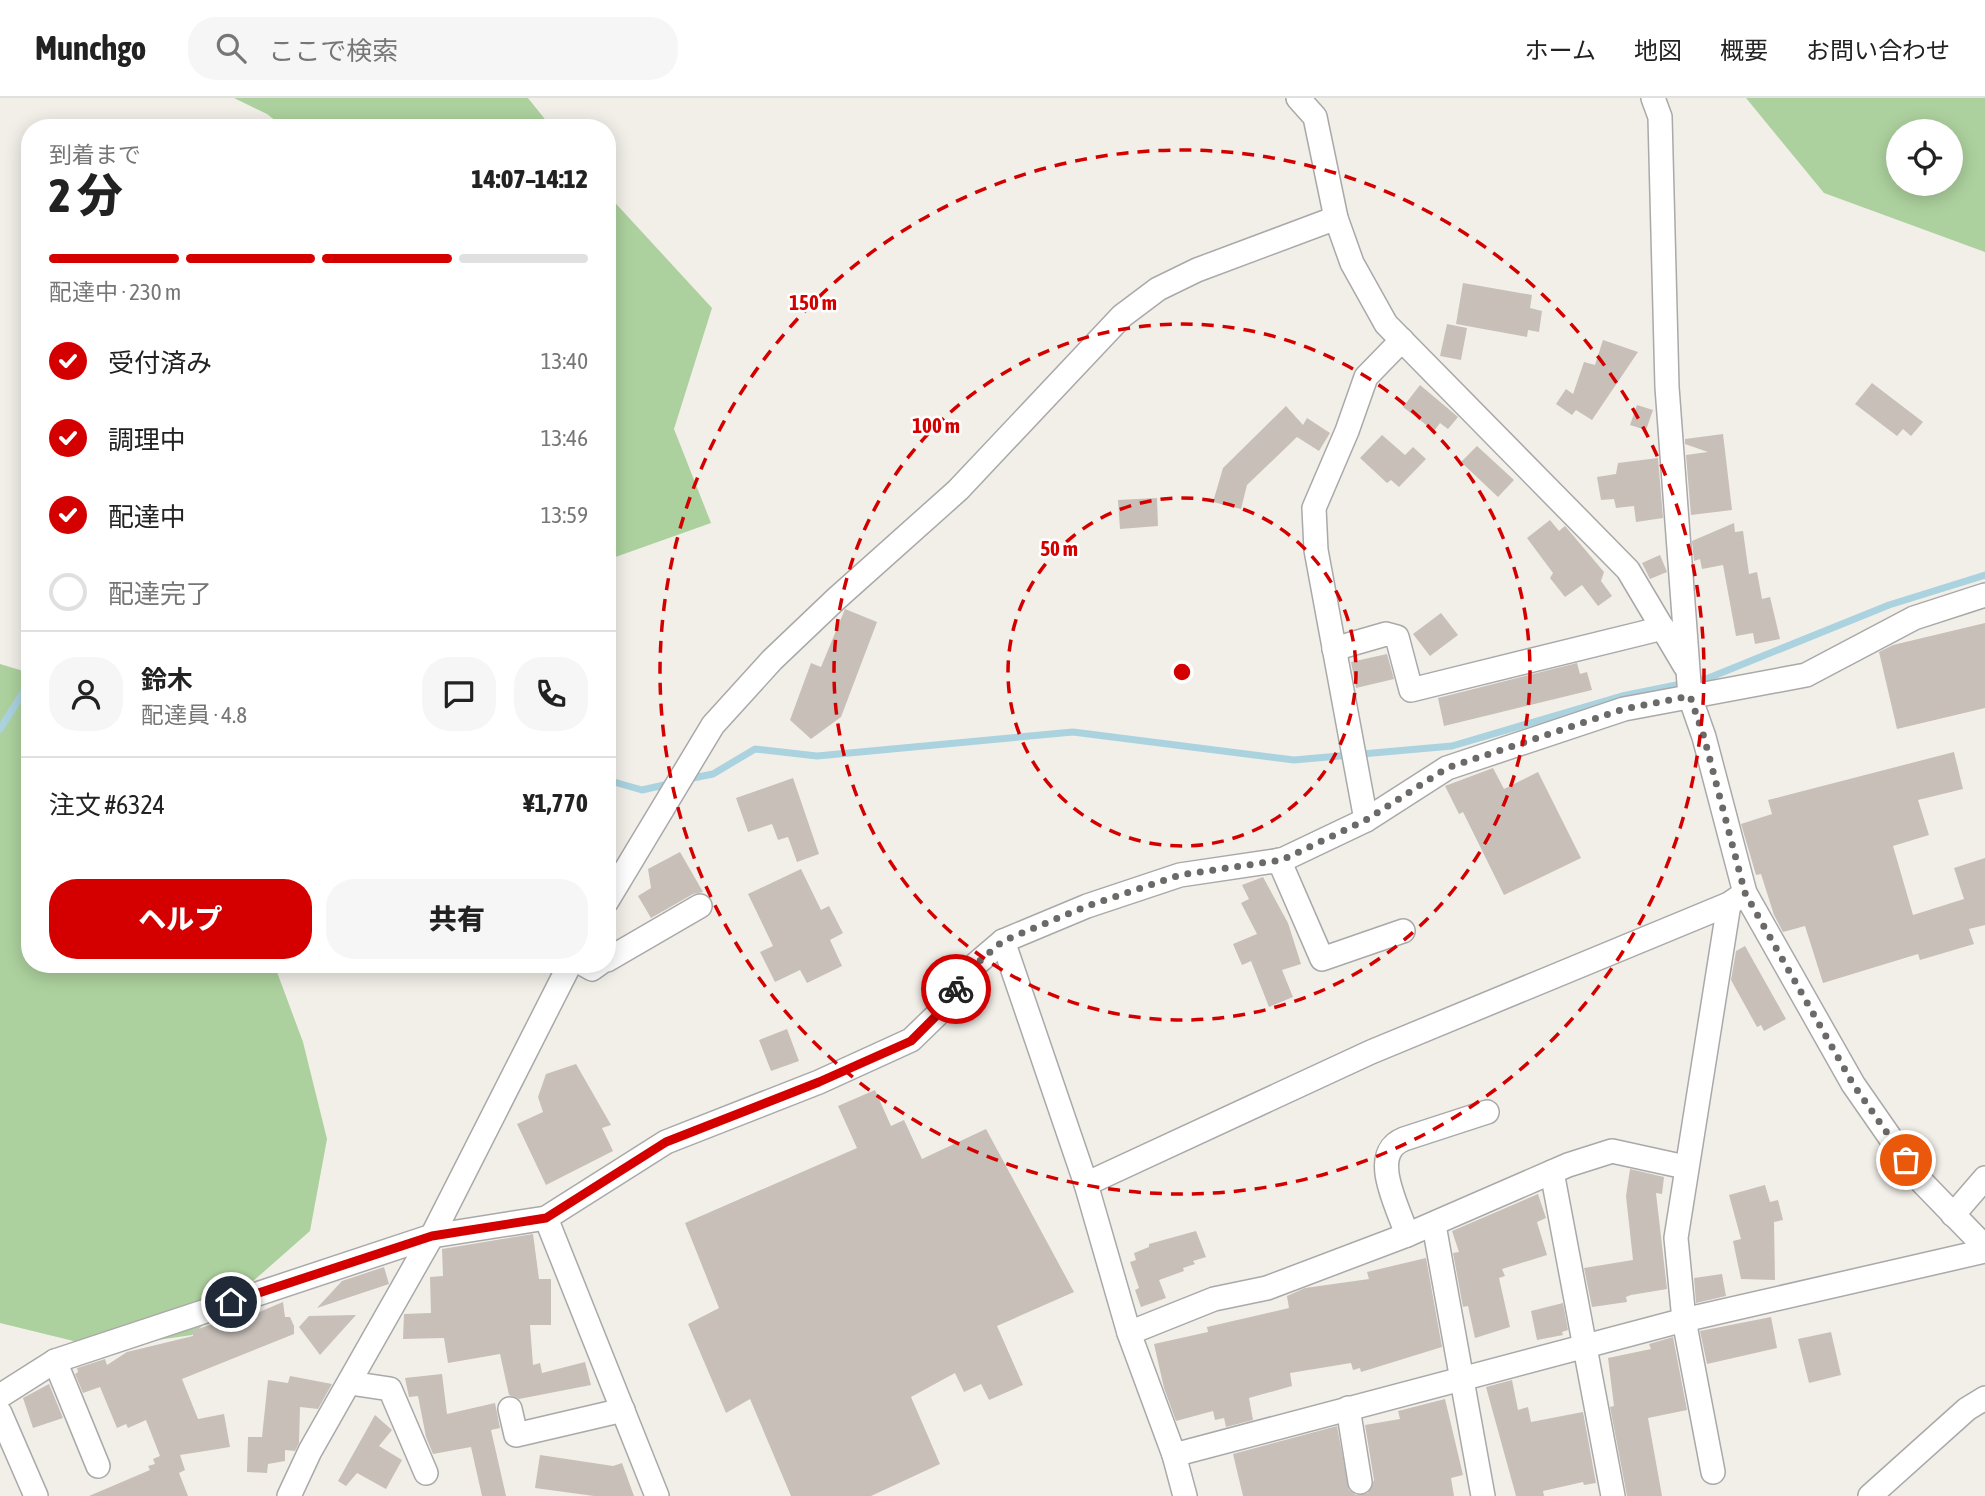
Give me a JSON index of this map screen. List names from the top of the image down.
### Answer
{
  "page": {
    "header": "Munchgo",
    "search": "ここで検索",
    "nav": [
      "ホーム",
      "地図",
      "概要",
      "お問い合わせ"
    ],
    "heading": ["2 分", "到着まで", "14:07–14:12"],
    "panel": [
      "鈴木",
      "配達員 · 4.8",
      "注文 #6324",
      "¥1,770"
    ],
    "bar": "配達中 · 230 m",
    "list": [
      ["受付済み", "13:40"],
      ["調理中", "13:46"],
      ["配達中", "13:59"],
      "配達完了"
    ],
    "buttons": ["ヘルプ", "共有"]
  },
  "rings": ["150 m", "100 m", "50 m"]
}
